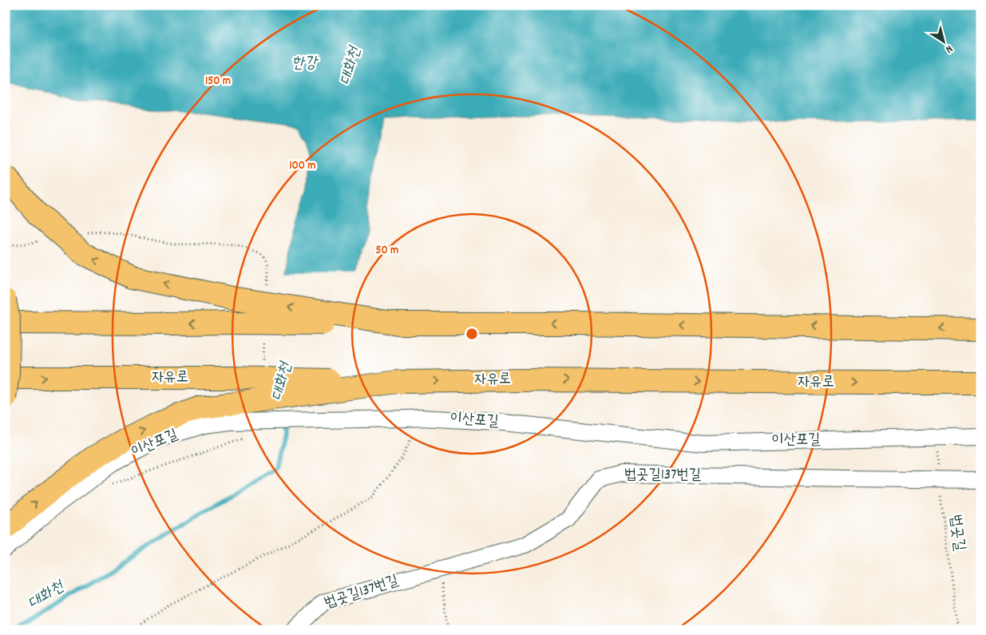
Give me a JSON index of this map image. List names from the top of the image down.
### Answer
{
  "streets": {
    "highway": ["자유로"],
    "street": ["이산포길", "법곳길137번길"],
    "path": ["법곳길"]
  },
  "crossings": [
    ["이산포길", "법곳길"],
    ["법곳길137번길", "법곳길"]
  ],
  "water": ["한강", "대화천"],
  "north": "bottom right",
  "rings": ["150 m", "100 m", "50 m"]
}
